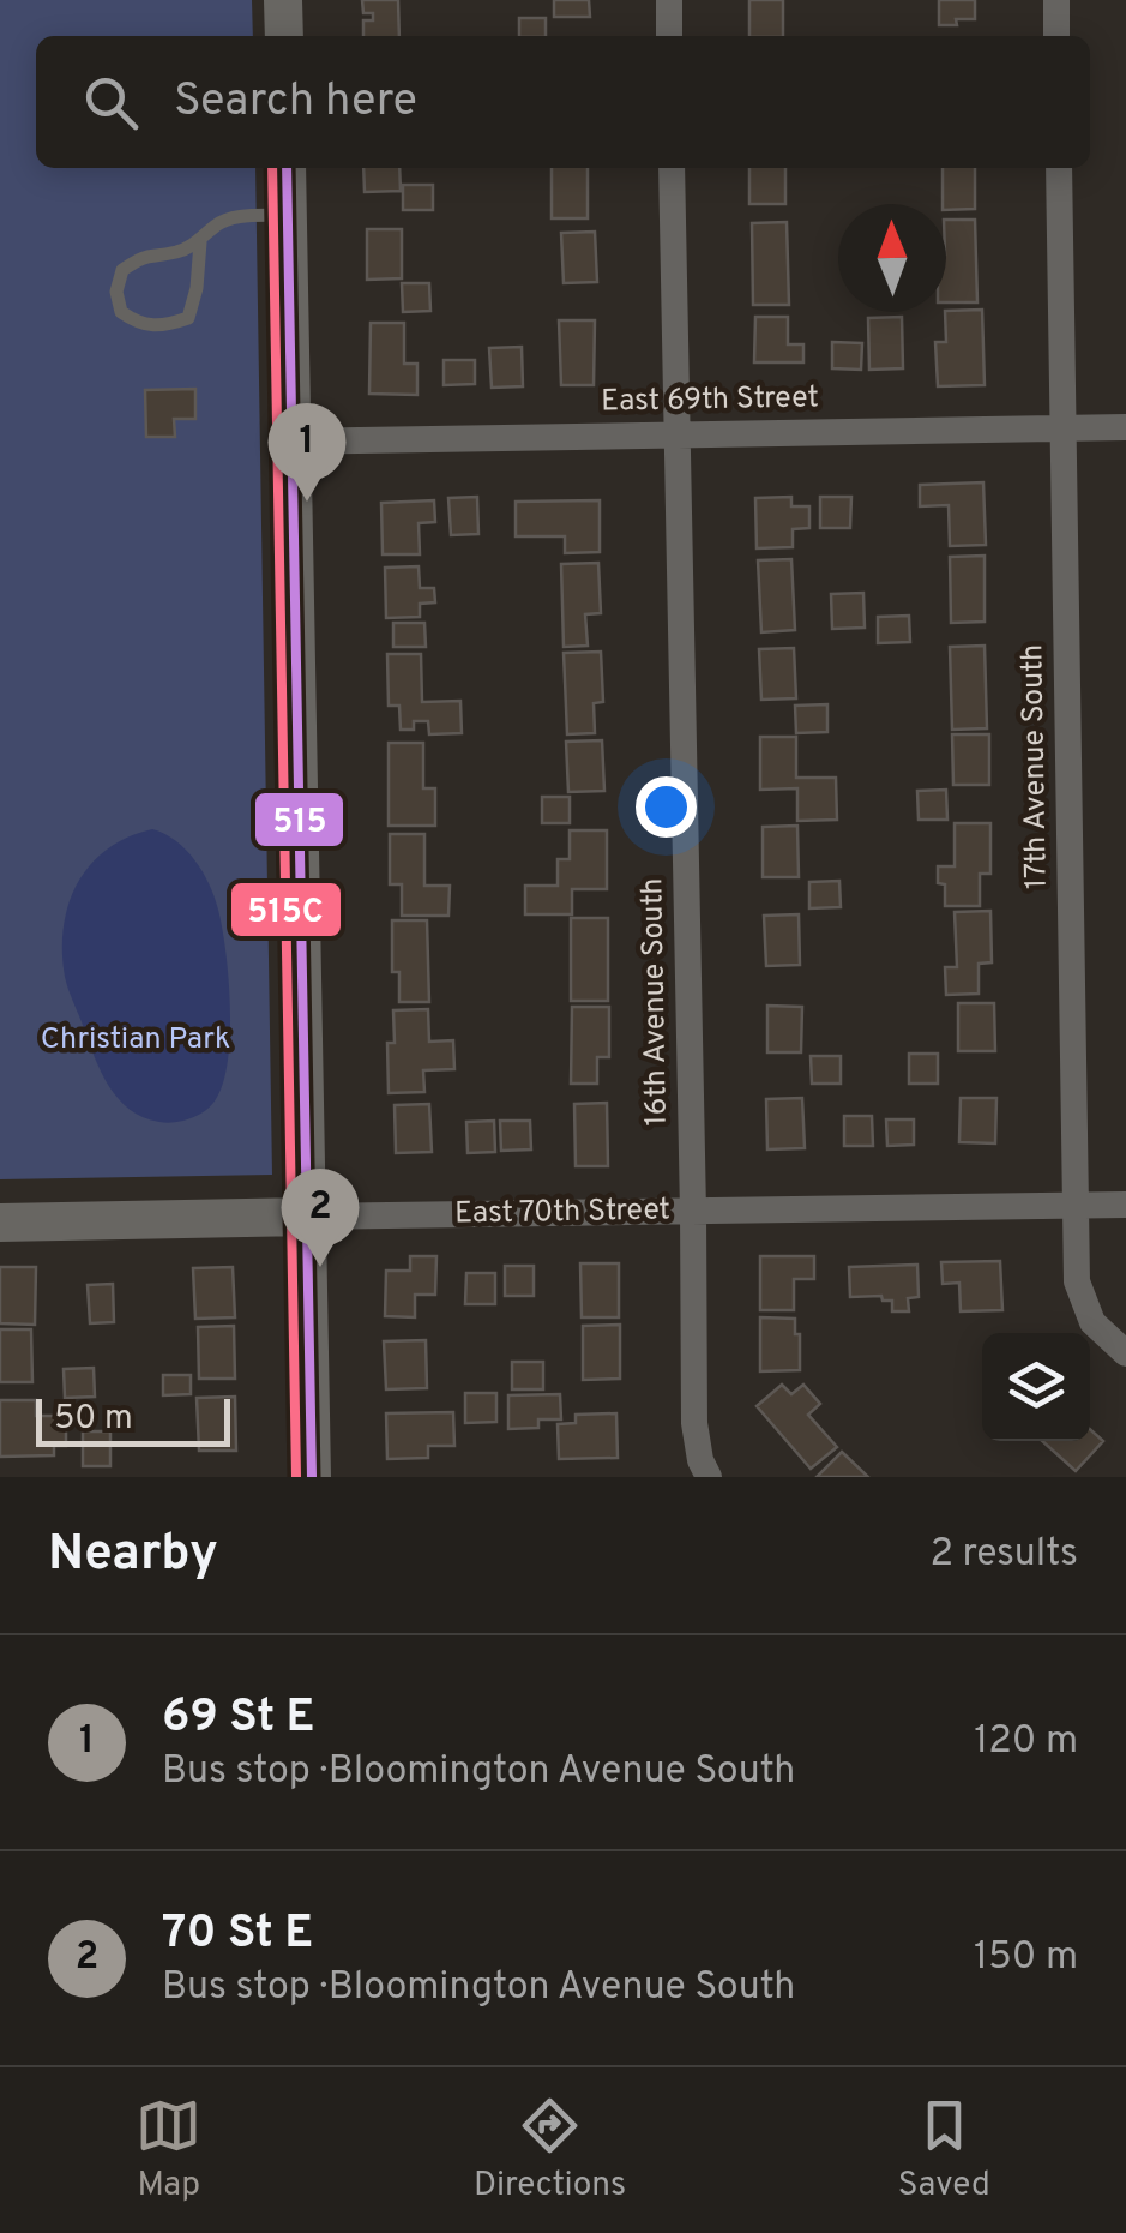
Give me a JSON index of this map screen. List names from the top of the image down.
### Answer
{
  "streets": {
    "street": [
      "East 69th Street",
      "17th Avenue South",
      "16th Avenue South",
      "East 70th Street"
    ]
  },
  "crossings": [
    ["East 69th Street", "17th Avenue South"],
    ["East 69th Street", "16th Avenue South"],
    ["17th Avenue South", "East 70th Street"],
    ["16th Avenue South", "East 70th Street"]
  ],
  "parks": ["Christian Park"],
  "lines": ["transit line 515", "transit line 515C"],
  "scale_bar": "50 m",
  "north": "top",
  "page": {
    "search": "Search here",
    "pins": ["1", "2"],
    "scale": "50 m",
    "heading": ["Nearby", "2 results"],
    "list": [
      {
        "mark": "1",
        "name": "69 St E",
        "note": "Bus stop · Bloomington Avenue South",
        "value": "120 m"
      },
      {
        "mark": "2",
        "name": "70 St E",
        "note": "Bus stop · Bloomington Avenue South",
        "value": "150 m"
      }
    ],
    "nav": ["Map", "Directions", "Saved"]
  }
}
